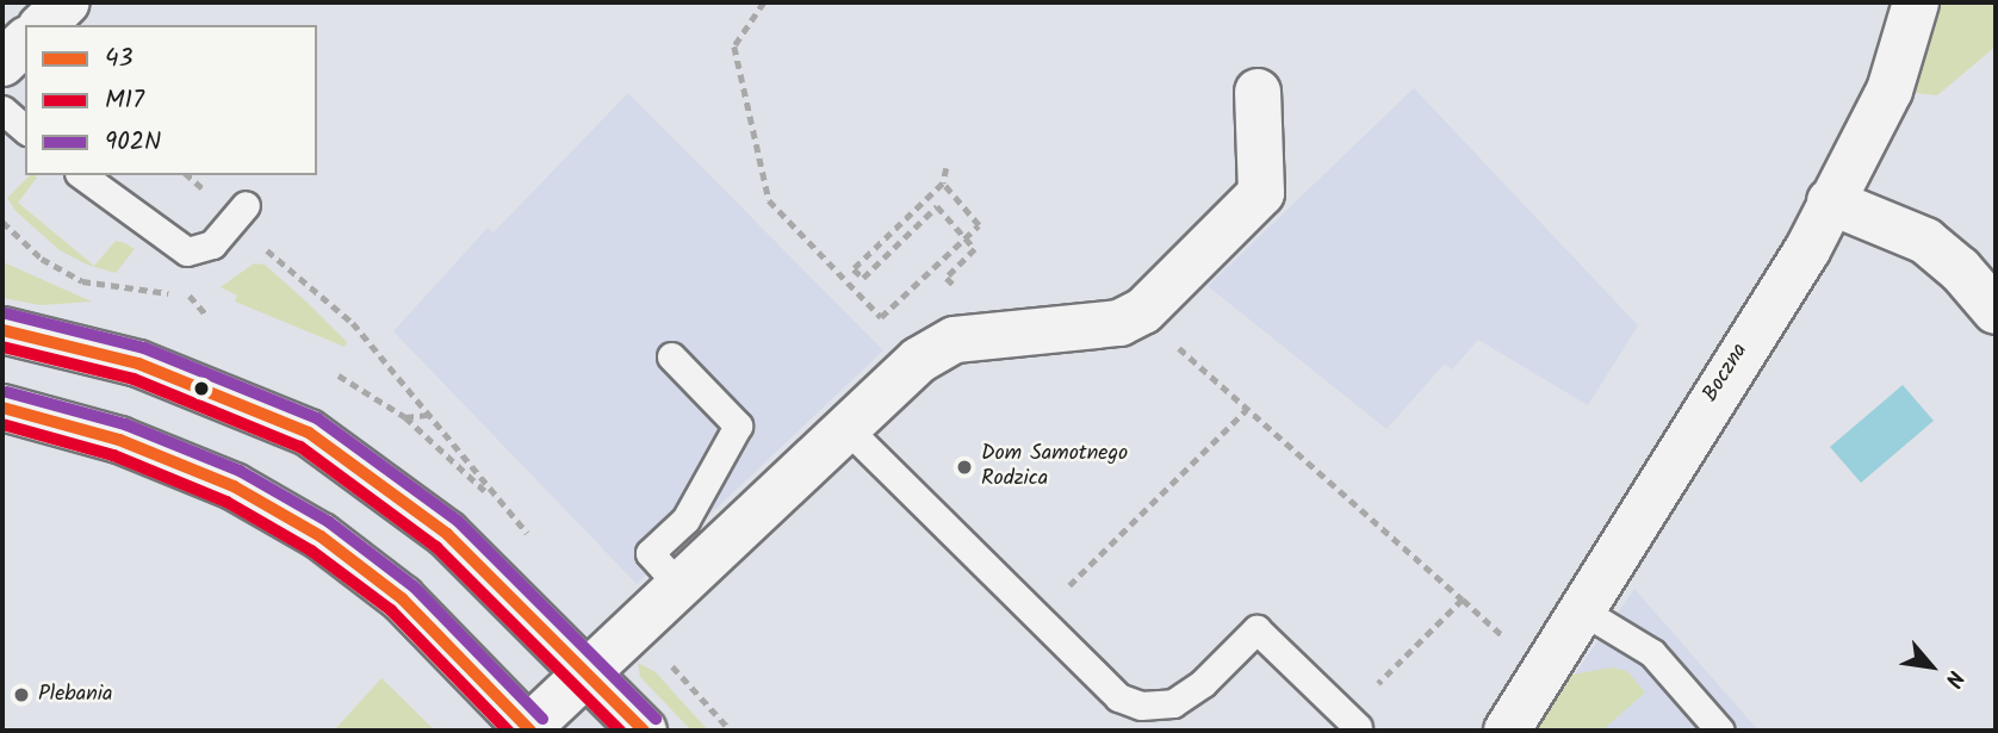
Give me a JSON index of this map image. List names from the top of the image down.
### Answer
{
  "streets": {
    "street": ["Boczna"]
  },
  "places": ["Dom Samotnego Rodzica", "Plebania"],
  "lines": ["transit line 902N", "transit line 43", "transit line M17"],
  "legend": ["43", "M17", "902N"],
  "north": "bottom right"
}
